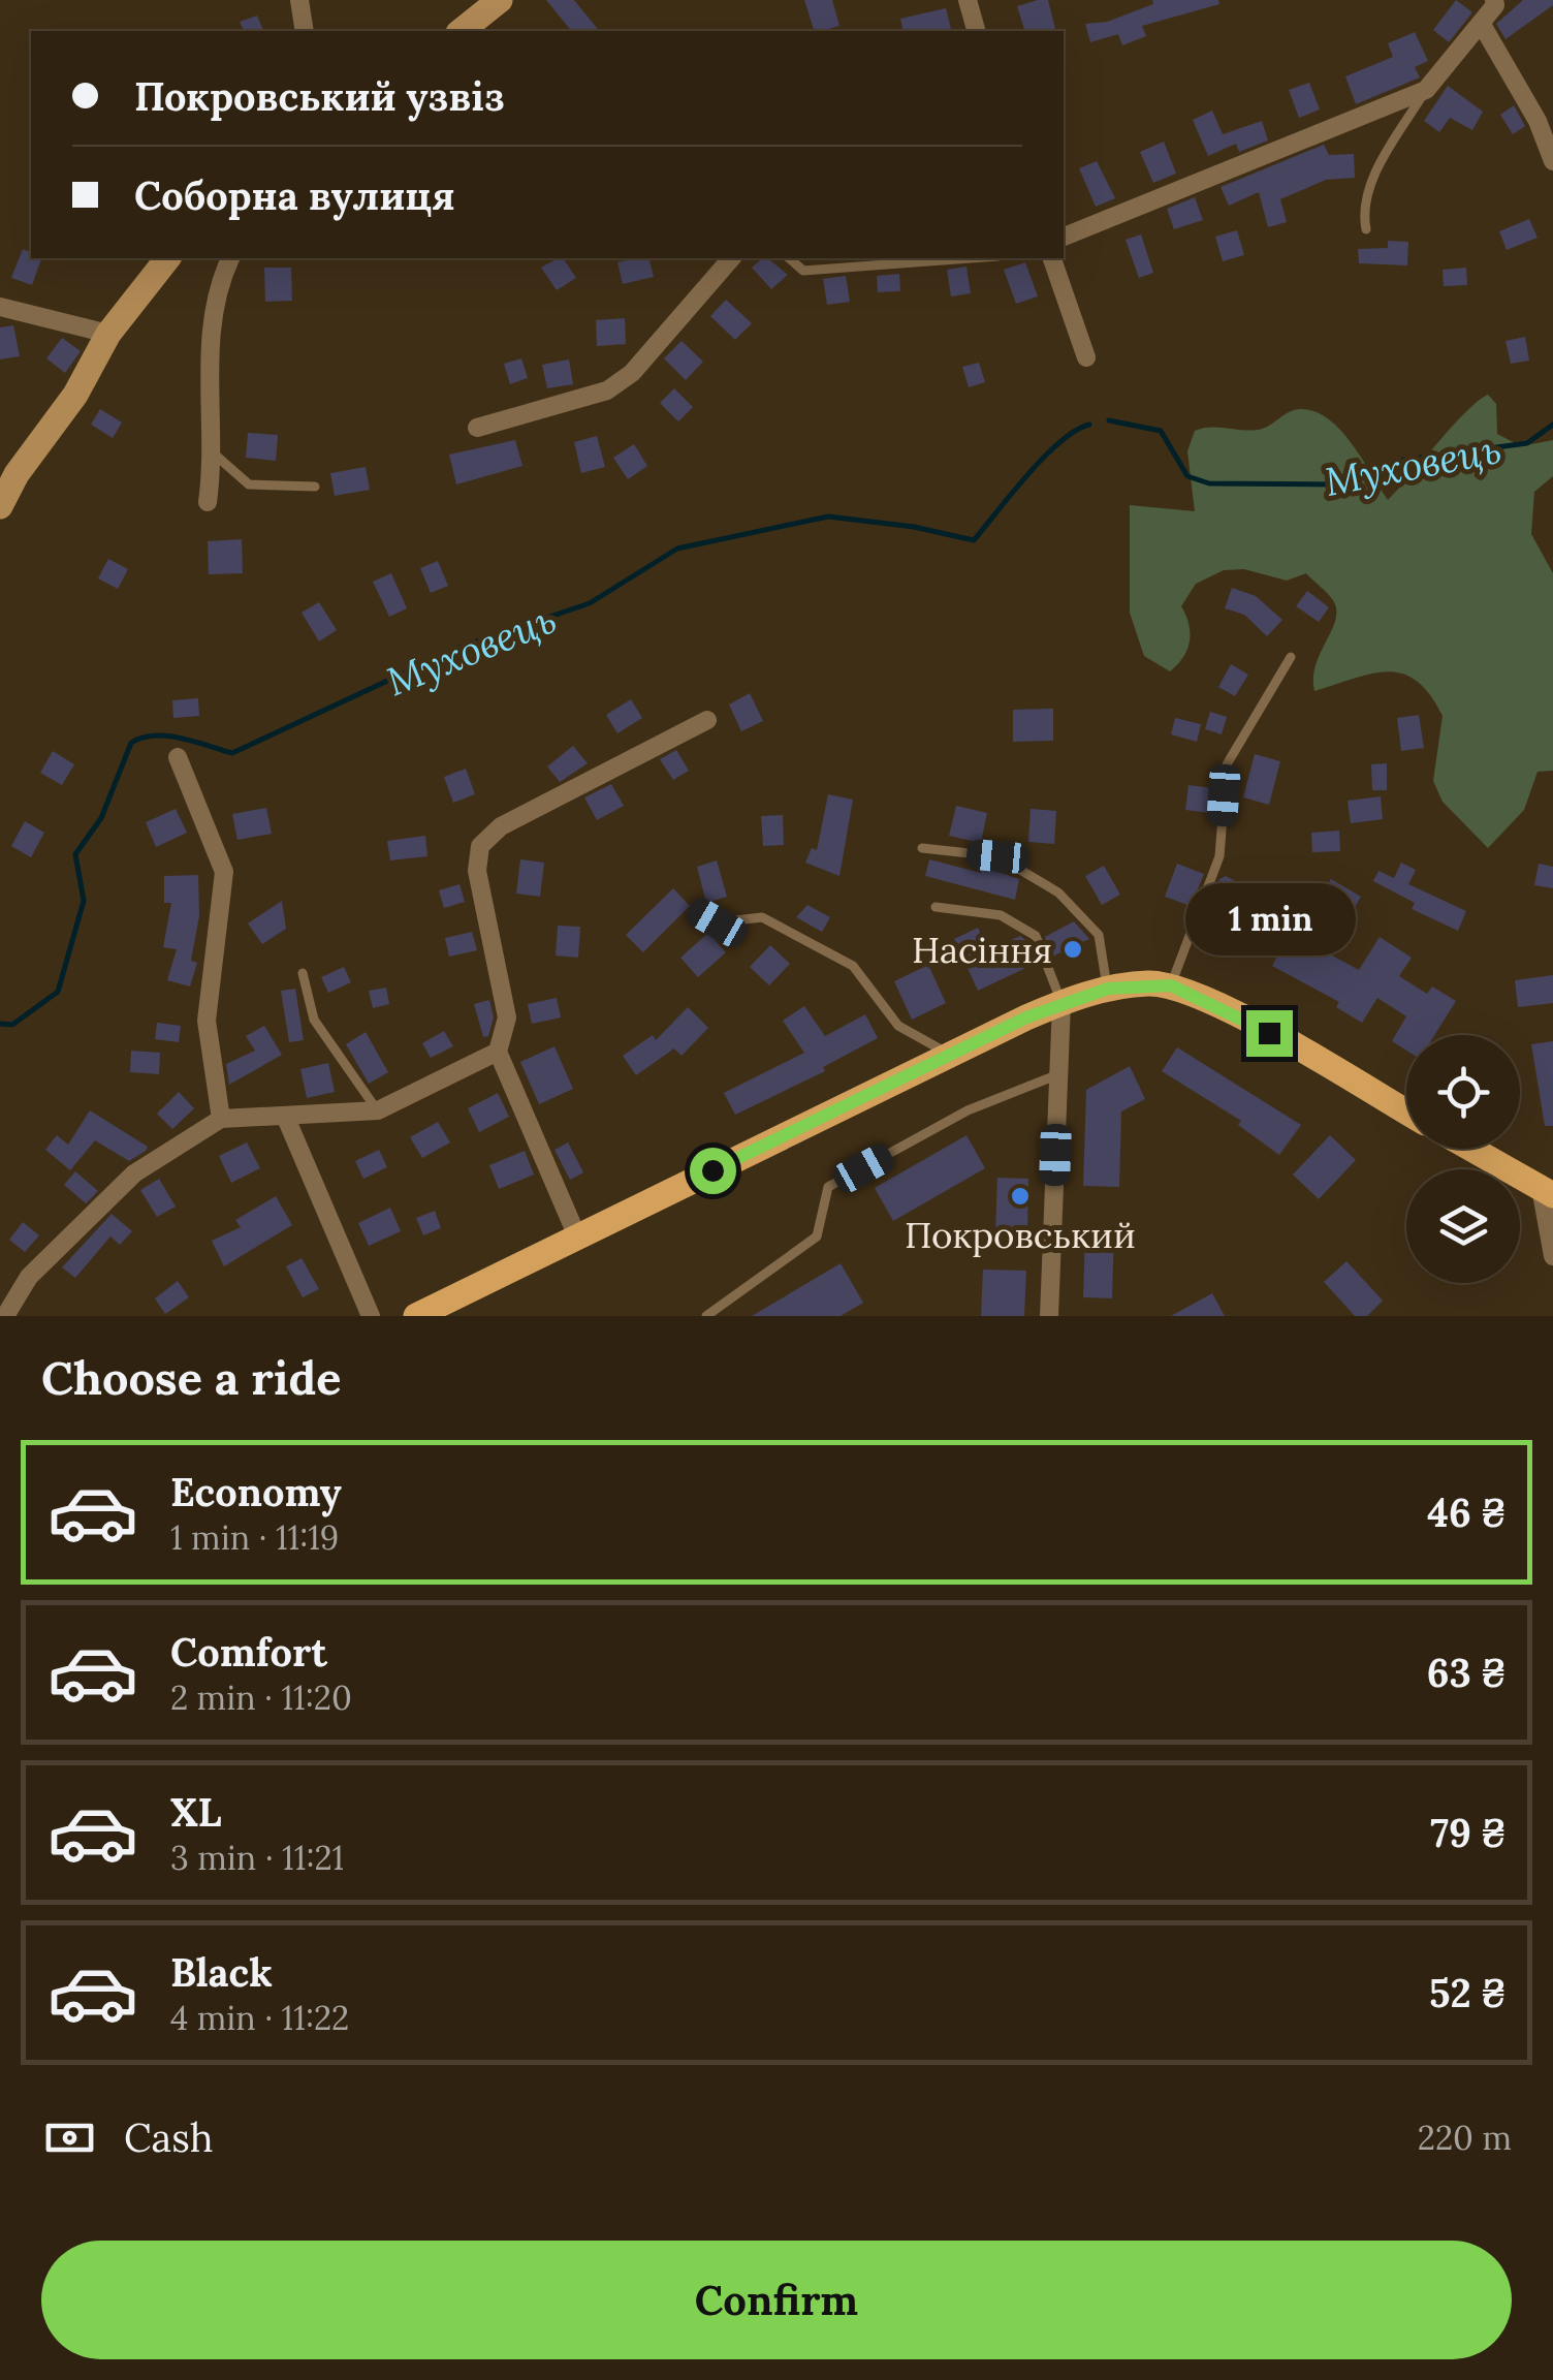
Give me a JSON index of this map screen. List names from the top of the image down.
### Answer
{
  "water": ["Муховець"],
  "places": ["Насіння", "Покровський"],
  "page": {
    "banner": ["Покровський узвіз", "Соборна вулиця"],
    "bubble": "1 min",
    "heading": "Choose a ride",
    "list": [
      {
        "name": "Economy",
        "note": "1 min · 11:19",
        "value": "46 ₴"
      },
      {
        "name": "Comfort",
        "note": "2 min · 11:20",
        "value": "63 ₴"
      },
      {
        "name": "XL",
        "note": "3 min · 11:21",
        "value": "79 ₴"
      },
      {
        "name": "Black",
        "note": "4 min · 11:22",
        "value": "52 ₴"
      }
    ],
    "pay": ["Cash", "220 m"],
    "buttons": "Confirm"
  }
}
